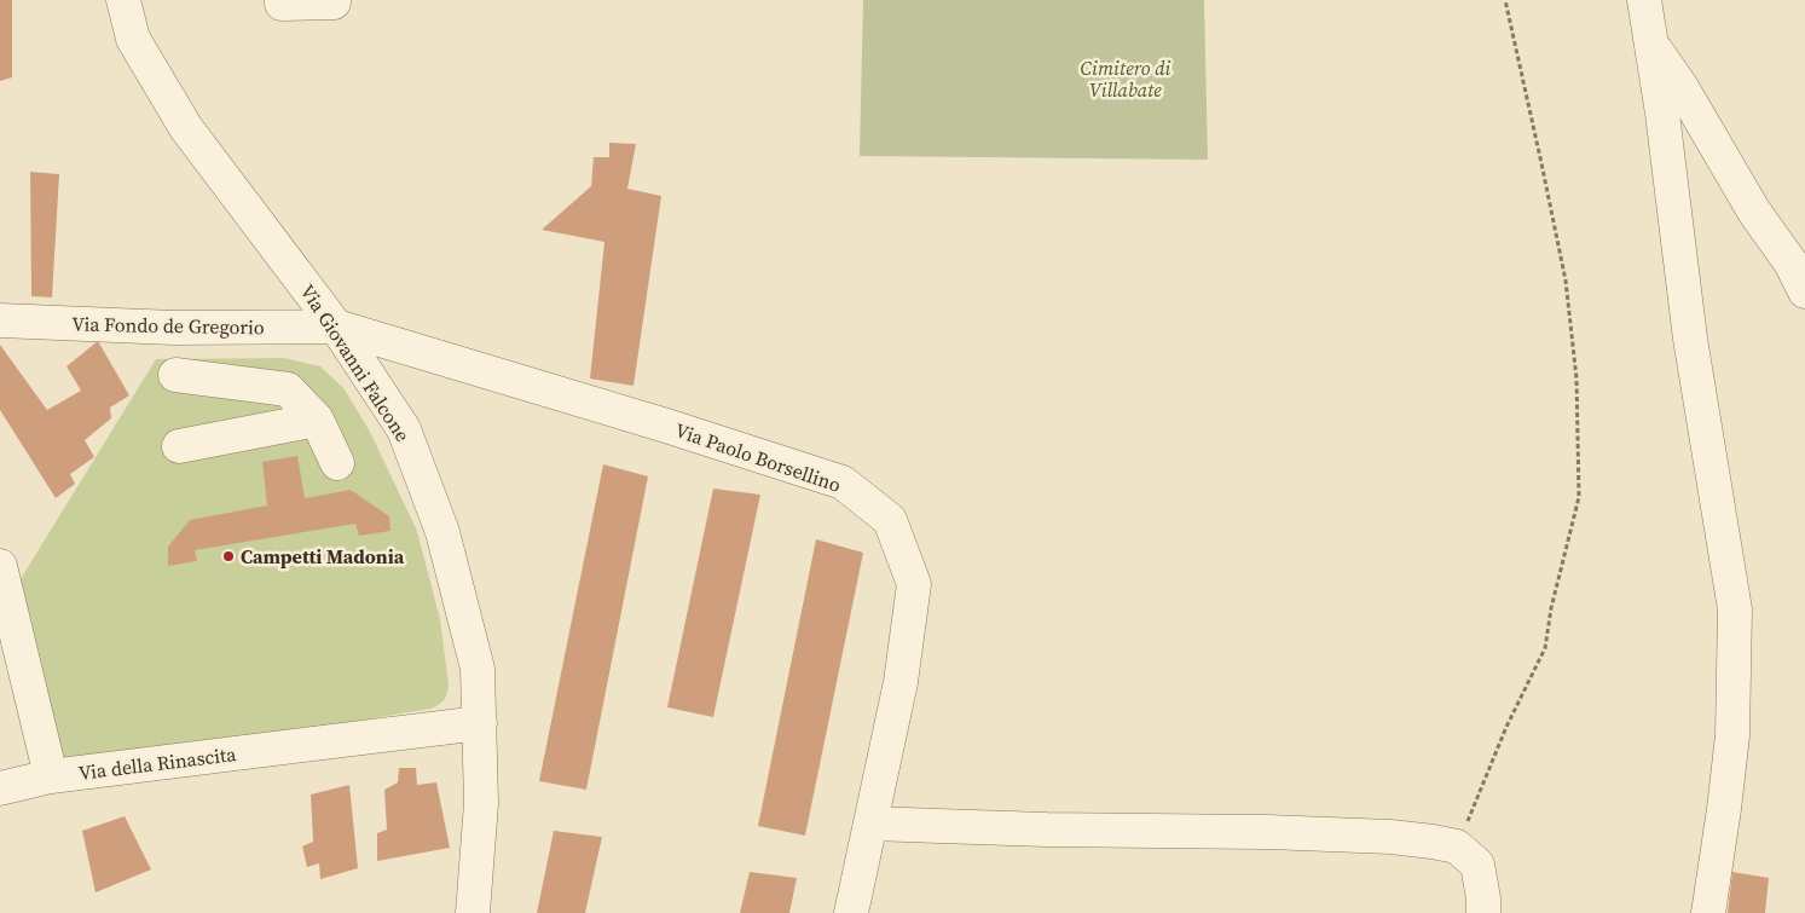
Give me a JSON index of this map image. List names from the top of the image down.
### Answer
{
  "streets": {
    "street": [
      "Via Fondo de Gregorio",
      "Via Giovanni Falcone",
      "Via Paolo Borsellino",
      "Via della Rinascita"
    ]
  },
  "crossings": [
    ["Via Fondo de Gregorio", "Via Giovanni Falcone"],
    ["Via Fondo de Gregorio", "Via Paolo Borsellino"],
    ["Via Giovanni Falcone", "Via Paolo Borsellino"],
    ["Via Giovanni Falcone", "Via della Rinascita"]
  ],
  "parks": ["Cimitero di Villabate"],
  "places": ["Campetti Madonia"]
}
